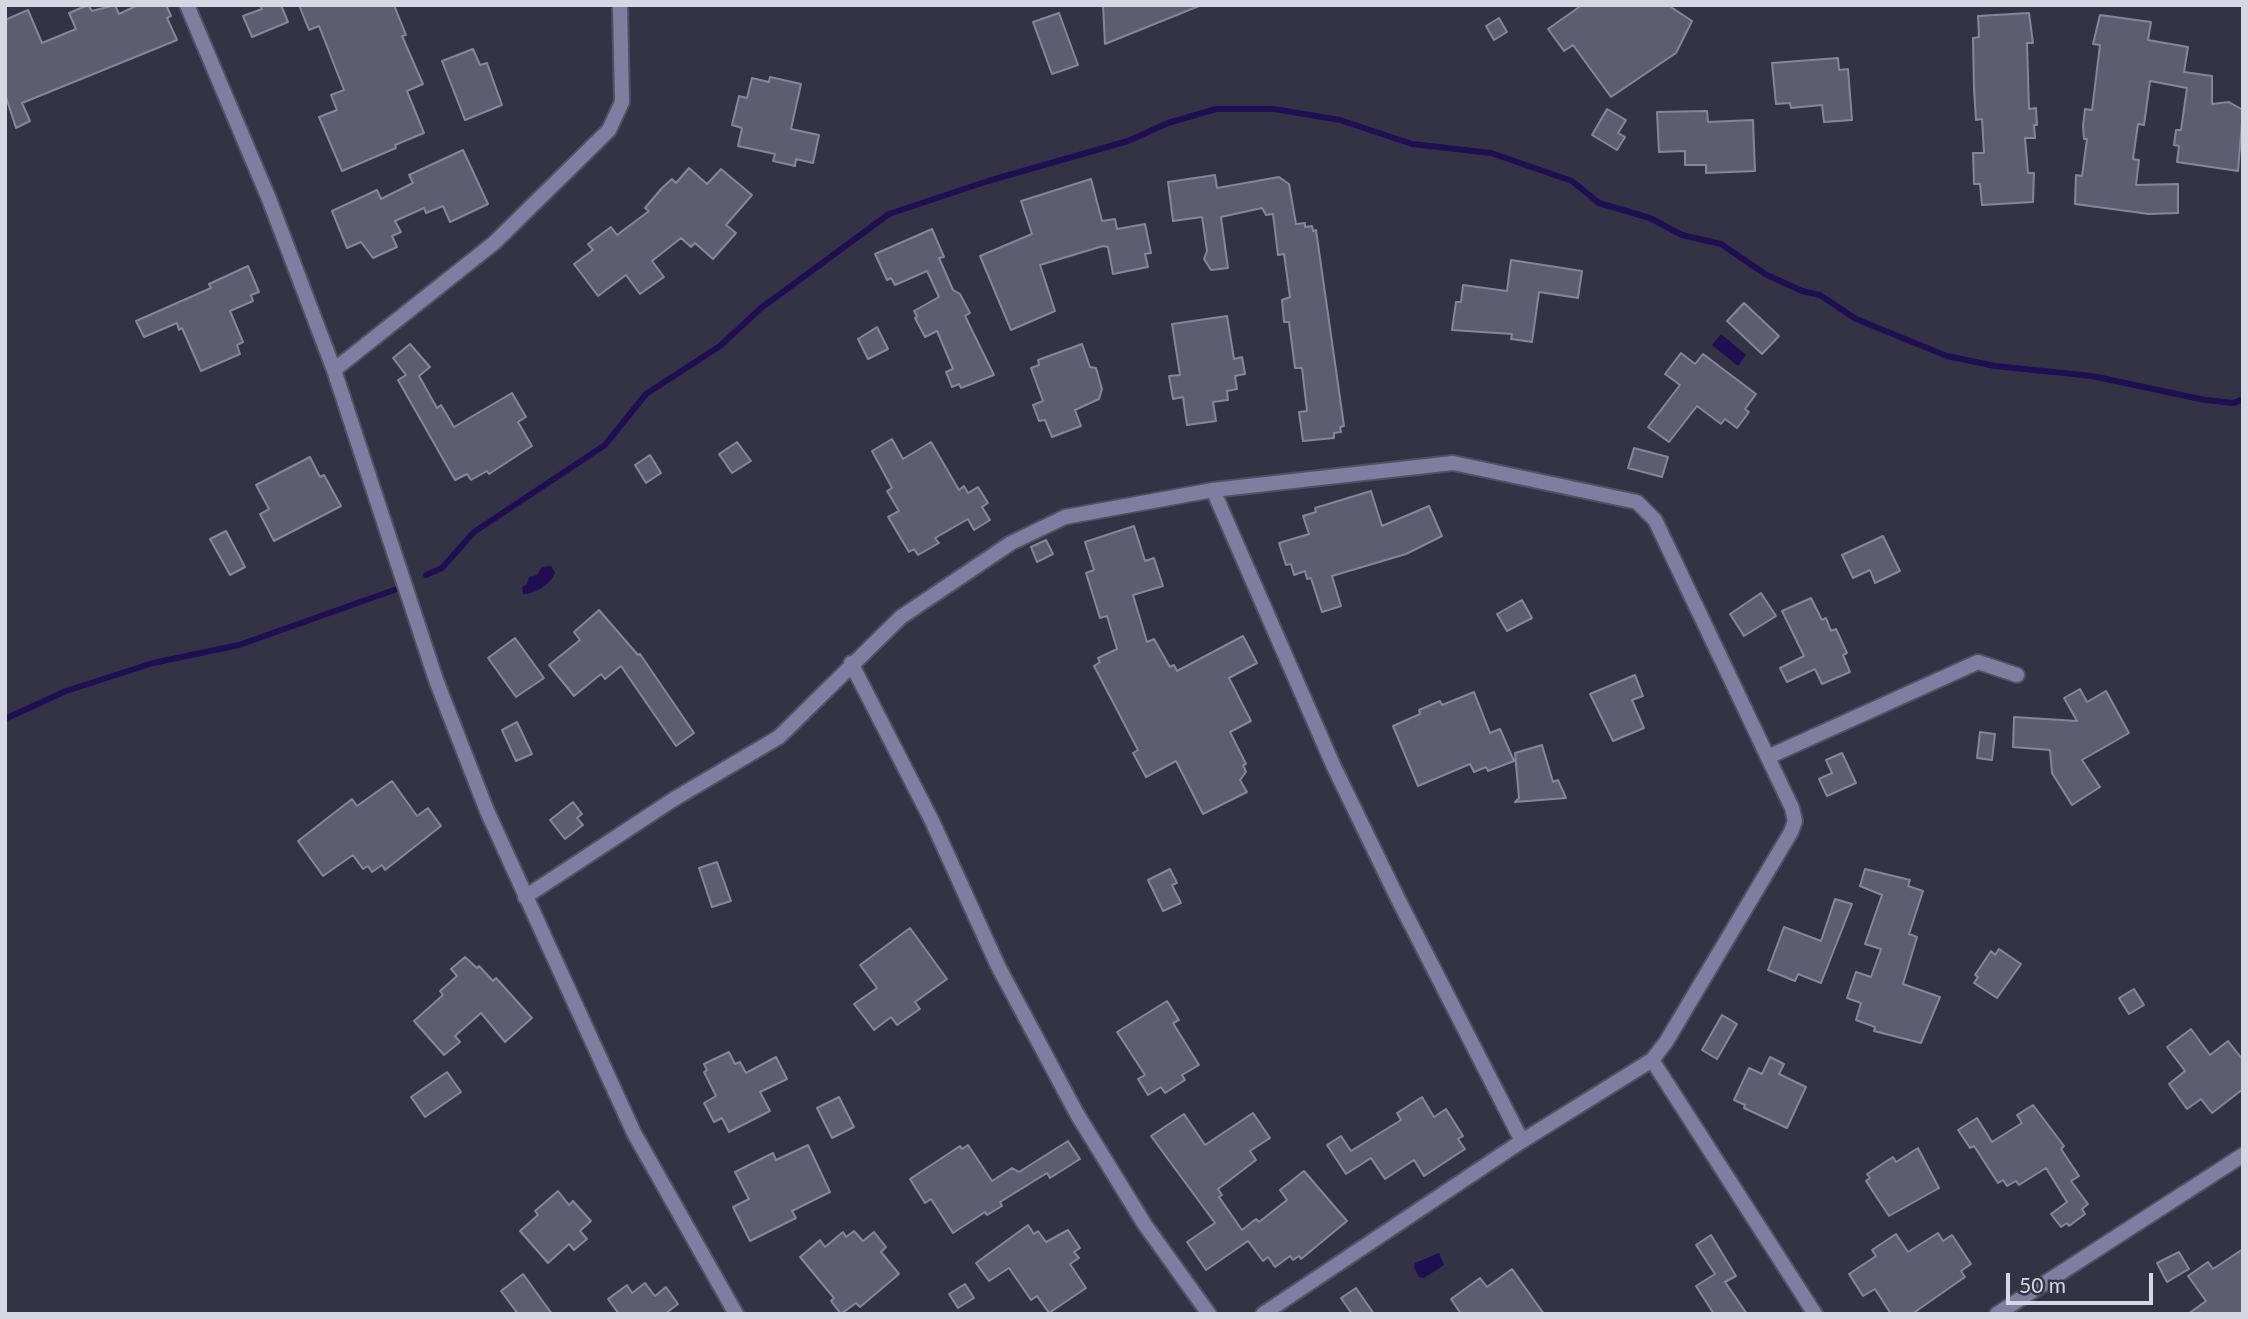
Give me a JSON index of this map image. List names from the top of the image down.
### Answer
{
  "scale_bar": "50 m"
}
